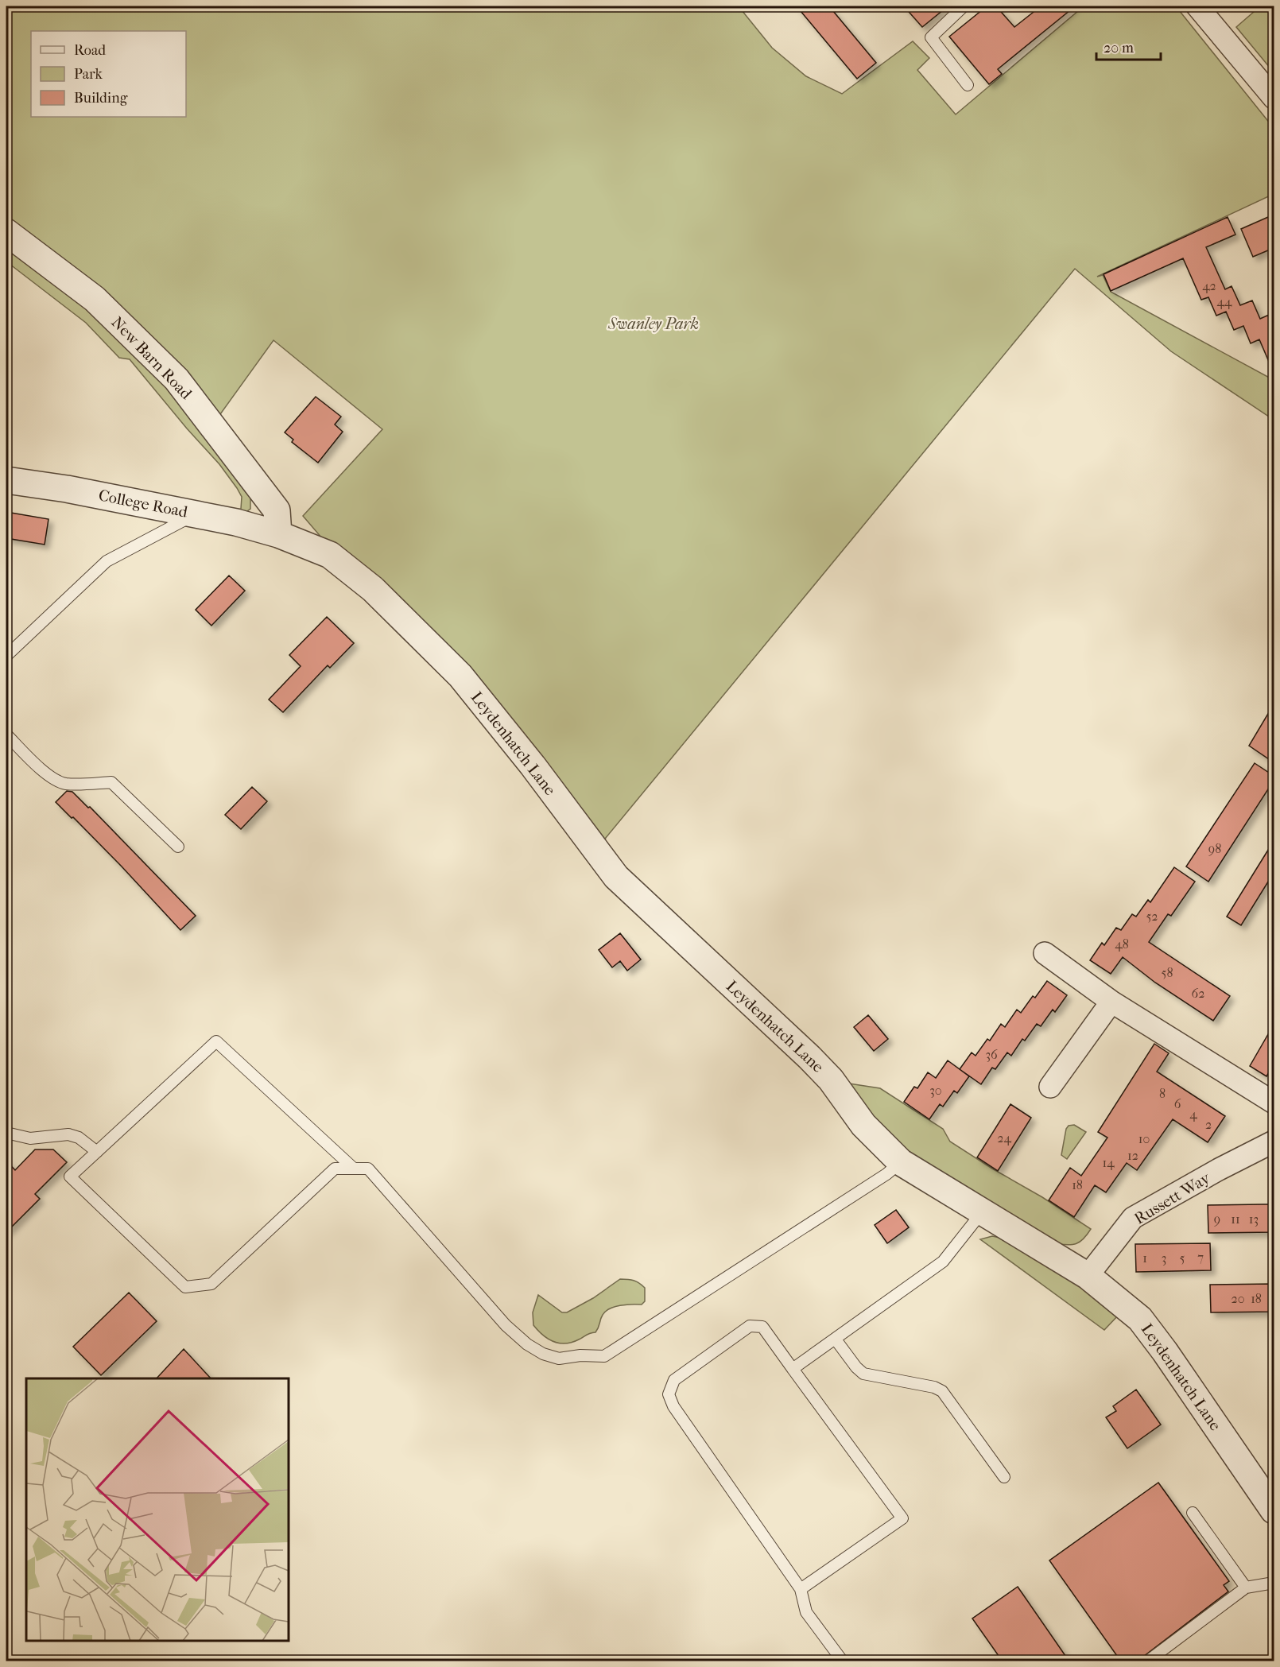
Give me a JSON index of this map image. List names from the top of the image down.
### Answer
{
  "streets": {
    "street": [
      "New Barn Road",
      "College Road",
      "Leydenhatch Lane",
      "Russett Way"
    ]
  },
  "crossings": [
    ["New Barn Road", "College Road"],
    ["New Barn Road", "Leydenhatch Lane"],
    ["College Road", "Leydenhatch Lane"],
    ["Leydenhatch Lane", "Russett Way"]
  ],
  "parks": ["Swanley Park"],
  "house_numbers": [
    "42",
    "44",
    "98",
    "52",
    "48",
    "58",
    "62",
    "36",
    "30",
    "8",
    "6",
    "4",
    "2",
    "24",
    "10",
    "12",
    "14",
    "18",
    "9",
    "11",
    "13",
    "7",
    "1",
    "3",
    "5",
    "20",
    "18"
  ],
  "legend": ["Road", "Park", "Building"],
  "scale_bar": "20 m"
}
